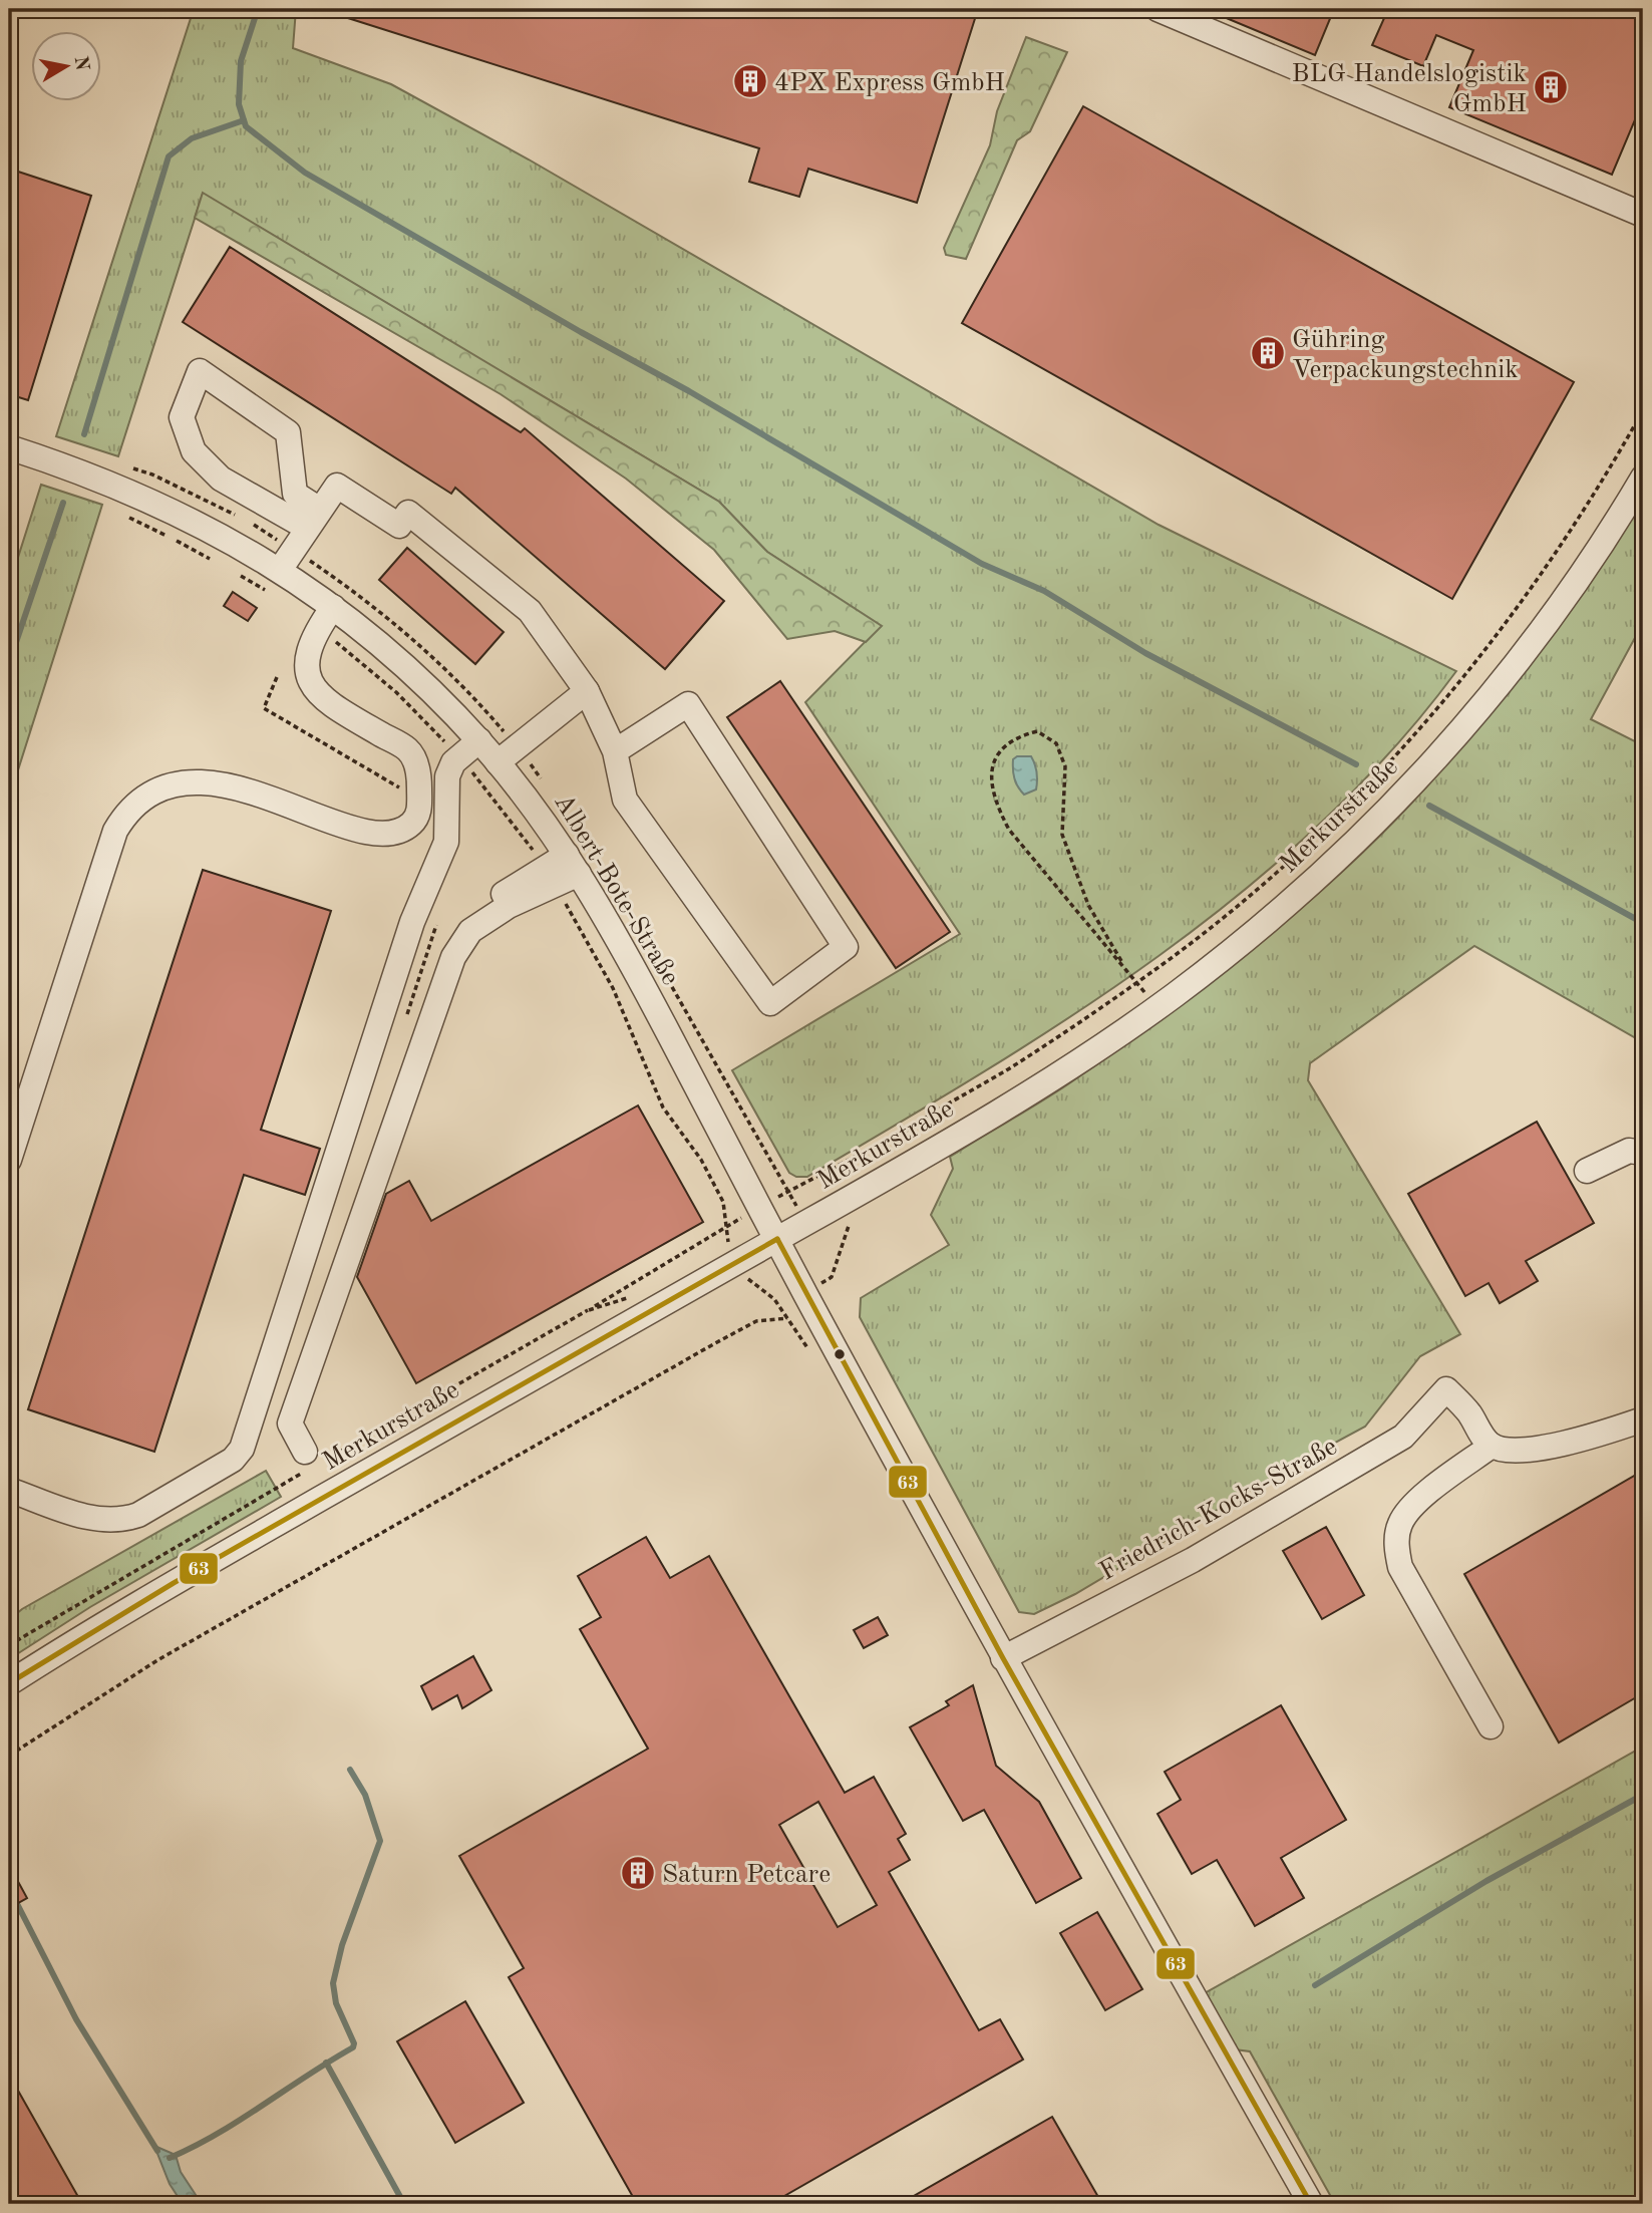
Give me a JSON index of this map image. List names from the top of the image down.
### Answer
{
  "streets": {
    "street": ["Merkurstraße", "Albert-Bote-Straße", "Friedrich-Kocks-Straße"]
  },
  "crossings": [
    ["Merkurstraße", "Albert-Bote-Straße"],
    ["Albert-Bote-Straße", "Friedrich-Kocks-Straße"]
  ],
  "places": {
    "building": [
      "4PX Express GmbH",
      "BLG Handelslogistik GmbH",
      "Gühring Verpackungstechnik",
      "Saturn Petcare"
    ]
  },
  "lines": ["transit line 63"],
  "north": "right"
}
